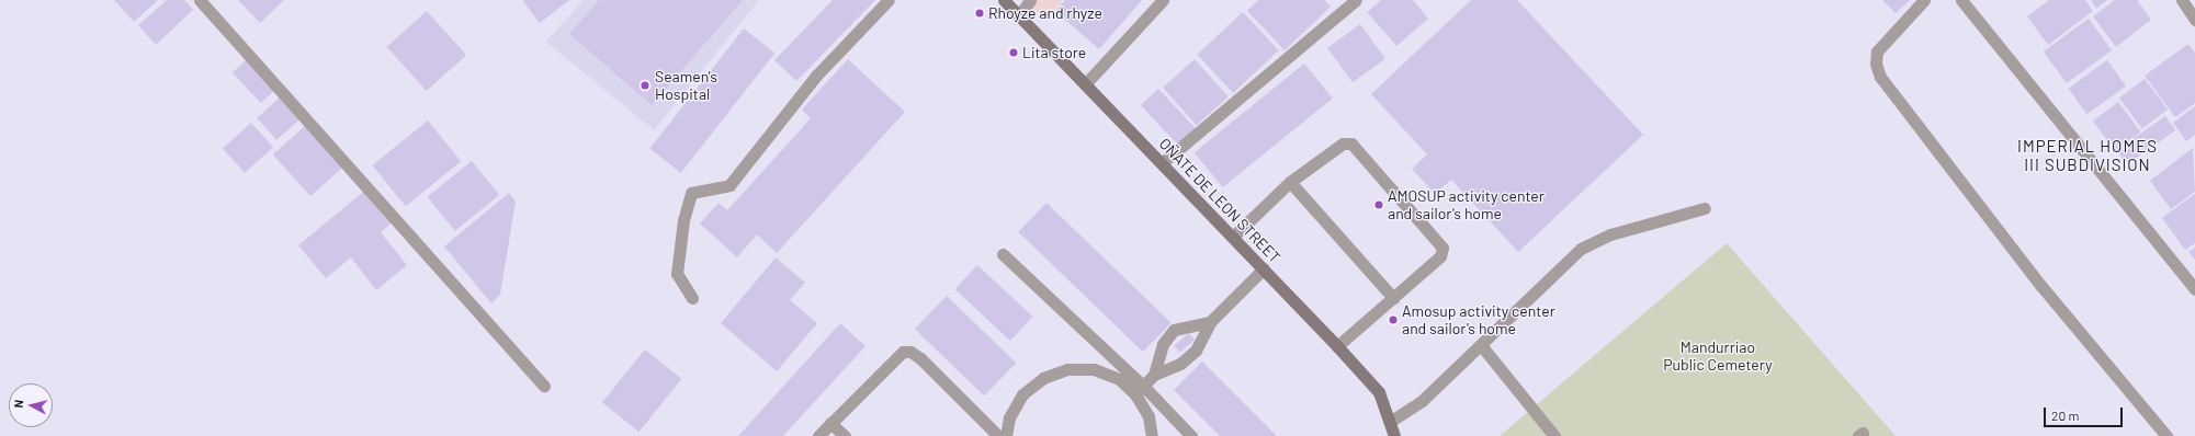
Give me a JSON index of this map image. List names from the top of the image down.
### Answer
{
  "streets": {
    "main road": ["OÑATE DE LEON STREET"]
  },
  "districts": ["IMPERIAL HOMES III SUBDIVISION"],
  "parks": ["Mandurriao Public Cemetery"],
  "places": [
    "Rhoyze and rhyze",
    "Lita store",
    "Seamen's Hospital",
    "AMOSUP activity center and sailor's home",
    "Amosup activity center and sailor's home"
  ],
  "scale_bar": "20 m",
  "north": "left"
}
